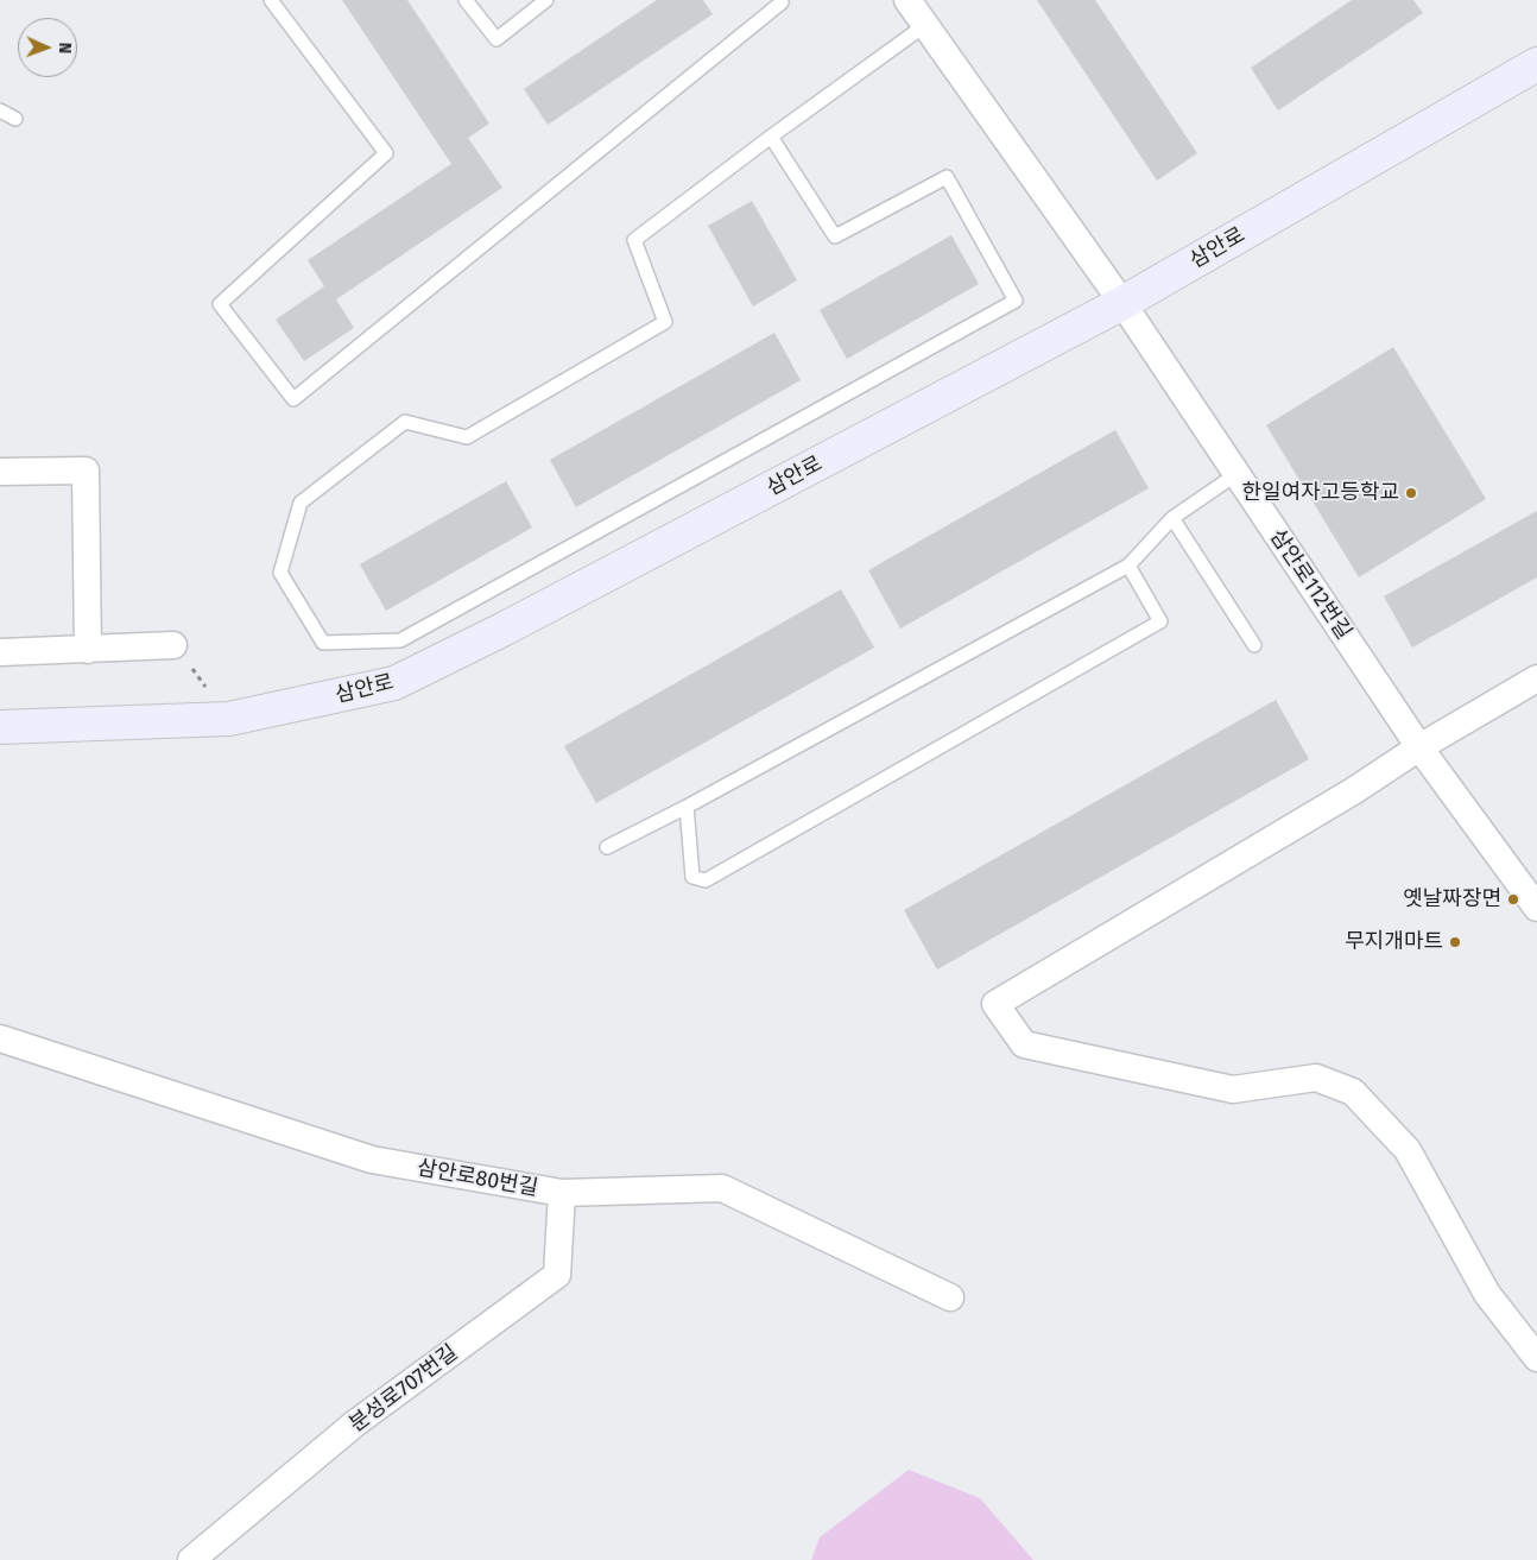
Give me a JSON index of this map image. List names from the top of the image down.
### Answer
{
  "streets": {
    "main road": ["삼안로"],
    "street": ["삼안로112번길", "삼안로80번길", "분성로707번길"]
  },
  "crossings": [
    ["삼안로", "삼안로112번길"],
    ["삼안로80번길", "분성로707번길"]
  ],
  "places": ["한일여자고등학교", "옛날짜장면", "무지개마트"],
  "north": "right"
}
